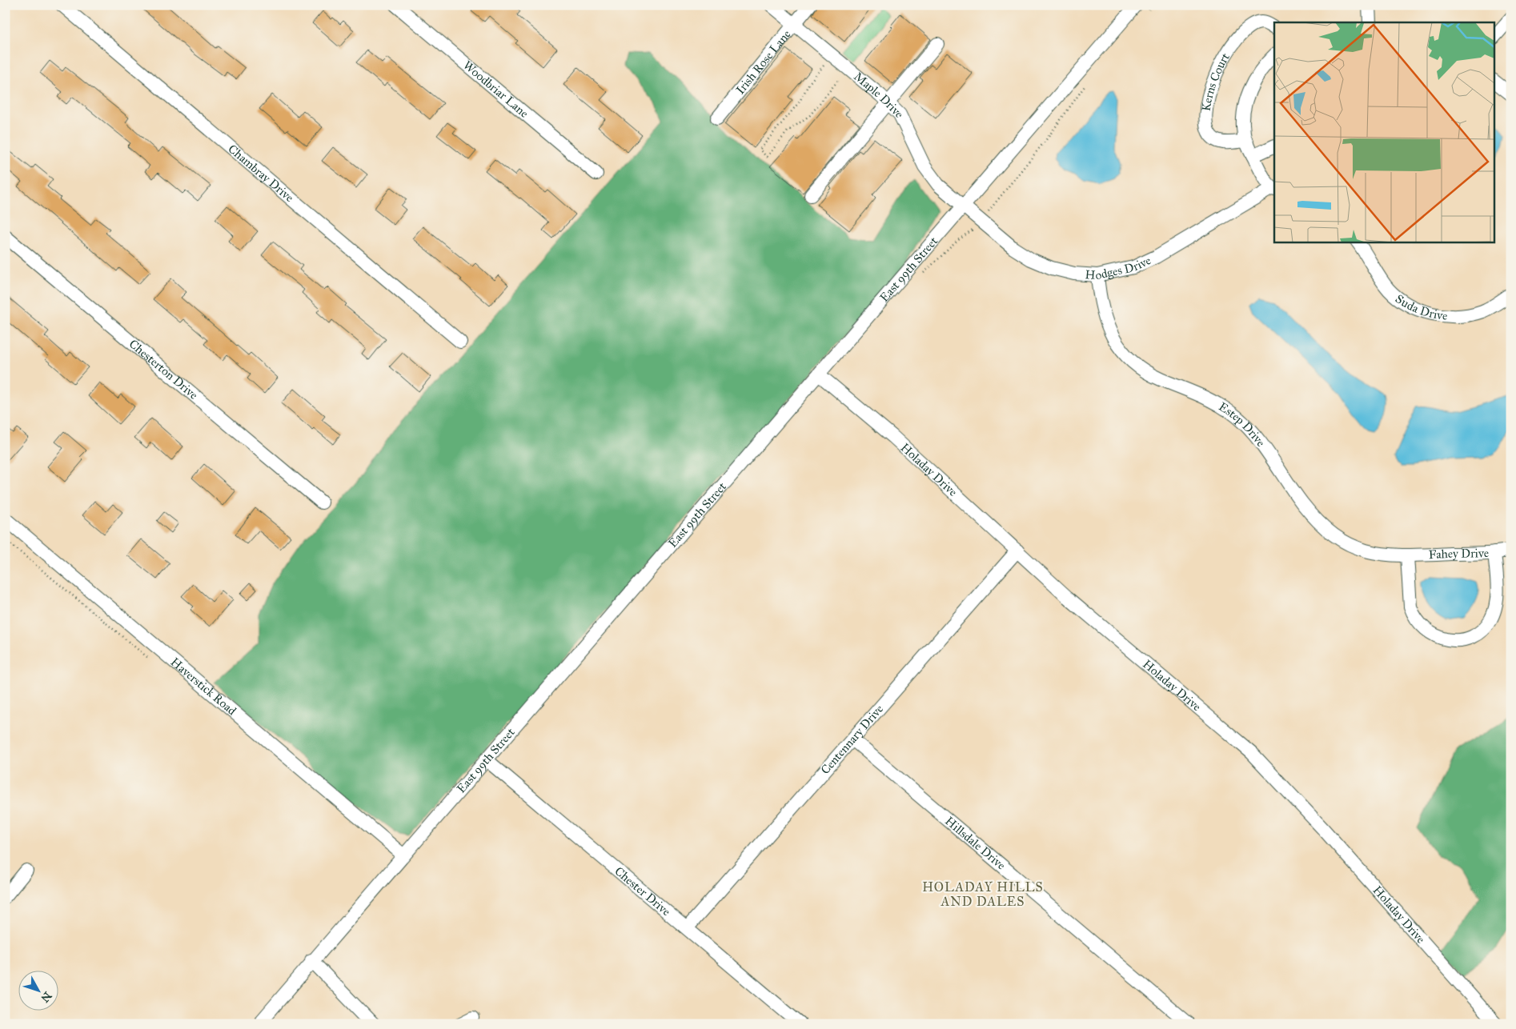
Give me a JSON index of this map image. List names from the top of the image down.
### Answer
{
  "streets": {
    "street": [
      "Irish Rose Lane",
      "Kerns Court",
      "Woodbriar Lane",
      "Maple Drive",
      "Chambray Drive",
      "Hodges Drive",
      "East 99th Street",
      "Suda Drive",
      "Chesterton Drive",
      "Estep Drive",
      "Holaday Drive",
      "Fahey Drive",
      "Haverstick Road",
      "Centennary Drive",
      "Hillsdale Drive",
      "Chester Drive"
    ]
  },
  "crossings": [
    ["Irish Rose Lane", "Maple Drive"],
    ["Maple Drive", "Hodges Drive"],
    ["Maple Drive", "East 99th Street"],
    ["Hodges Drive", "East 99th Street"],
    ["Hodges Drive", "Estep Drive"],
    ["East 99th Street", "Holaday Drive"],
    ["East 99th Street", "Haverstick Road"],
    ["East 99th Street", "Chester Drive"],
    ["Estep Drive", "Fahey Drive"],
    ["Holaday Drive", "Centennary Drive"],
    ["Centennary Drive", "Hillsdale Drive"],
    ["Centennary Drive", "Chester Drive"]
  ],
  "districts": ["HOLADAY HILLS AND DALES"],
  "north": "bottom right"
}
